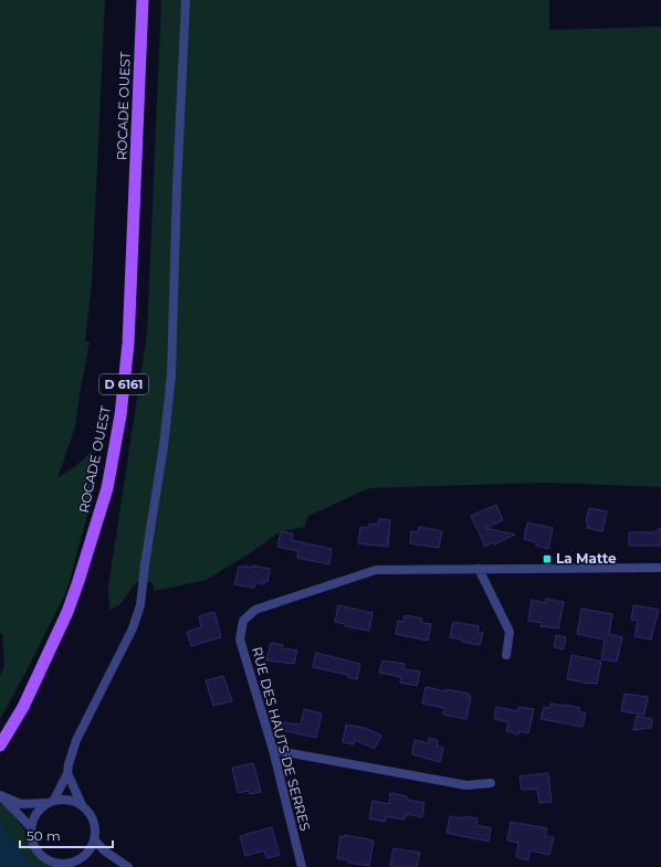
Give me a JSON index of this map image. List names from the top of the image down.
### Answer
{
  "streets": {
    "main road": ["ROCADE OUEST", "D 6161"],
    "street": ["RUE DES HAUTS DE SERRES"]
  },
  "places": {
    "transit": ["La Matte"]
  },
  "scale_bar": "50 m"
}
